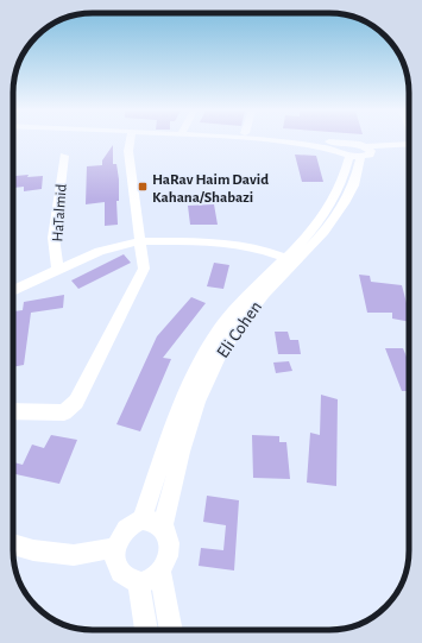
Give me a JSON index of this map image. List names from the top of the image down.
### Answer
{
  "streets": {
    "street": ["HaTalmid", "Eli Cohen"]
  },
  "places": {
    "transit": ["HaRav Haim David Kahana/Shabazi"]
  }
}
